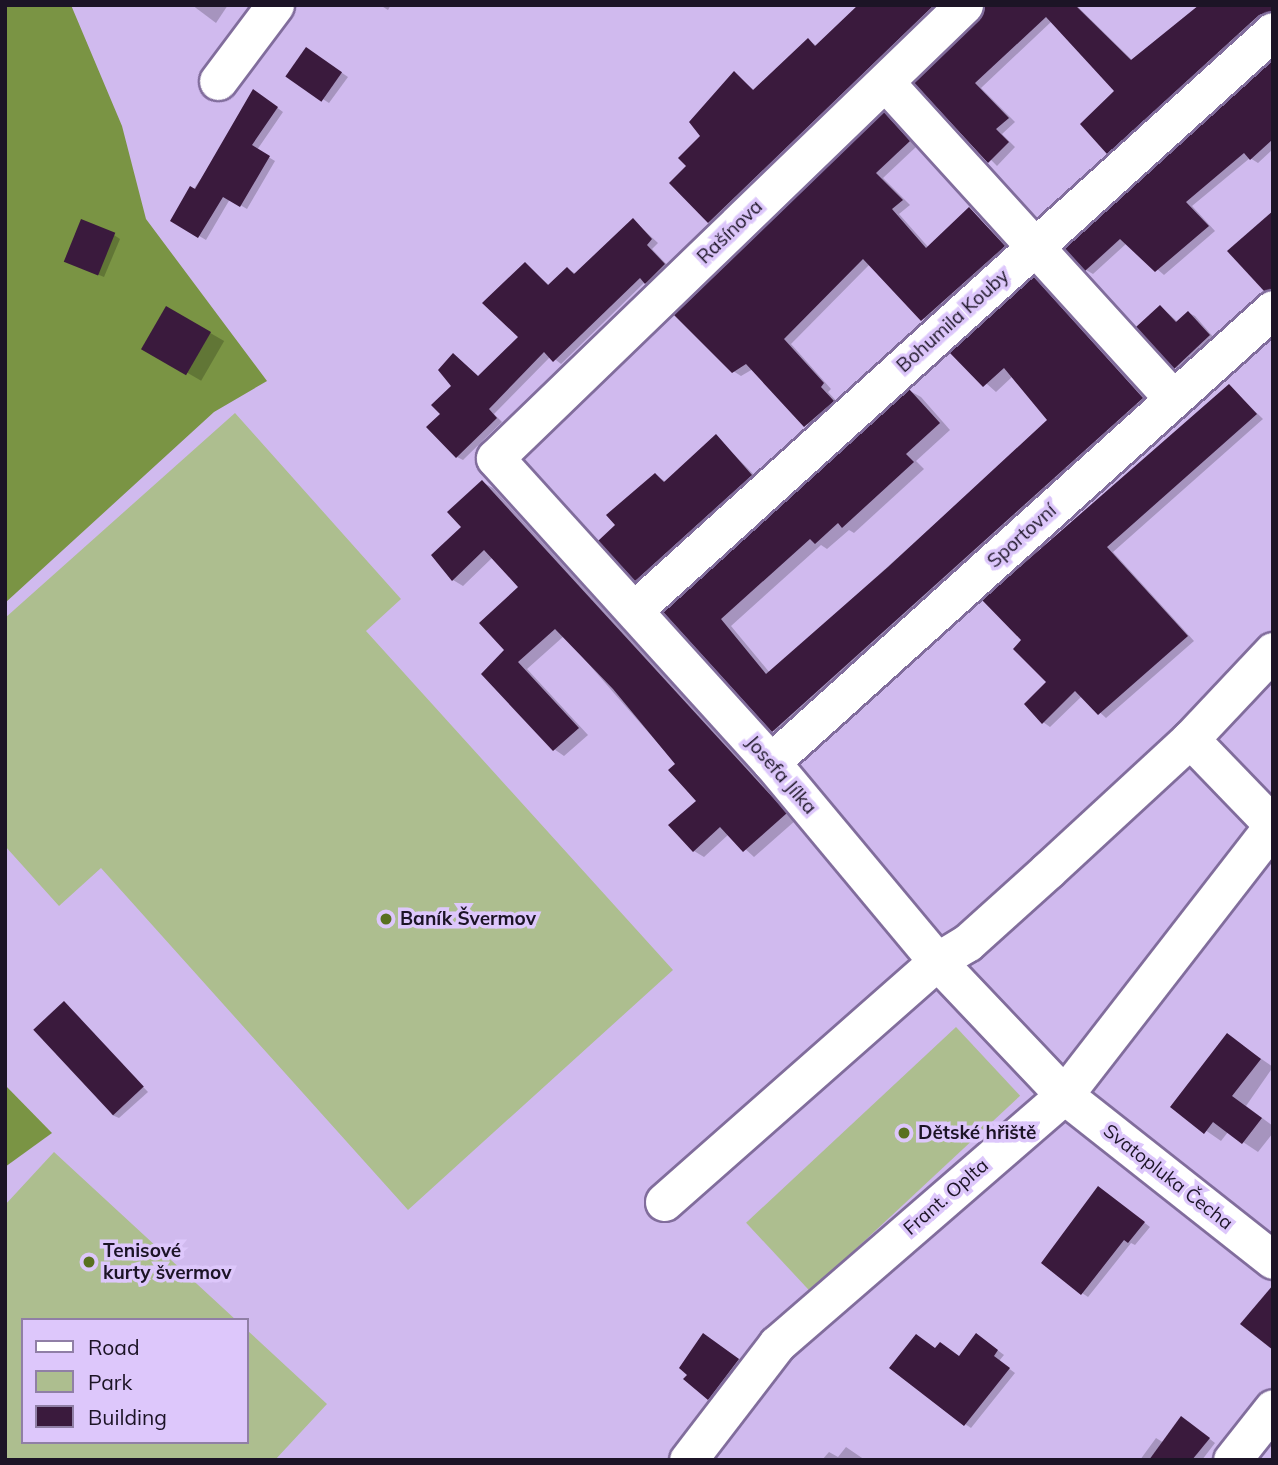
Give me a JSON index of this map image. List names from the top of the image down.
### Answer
{
  "streets": {
    "street": [
      "Rašínova",
      "Bohumila Kouby",
      "Sportovní",
      "Josefa Jílka",
      "Svatopluka Čecha",
      "Frant. Oplta"
    ]
  },
  "crossings": [
    ["Rašínova", "Josefa Jílka"],
    ["Bohumila Kouby", "Josefa Jílka"],
    ["Sportovní", "Josefa Jílka"],
    ["Josefa Jílka", "Svatopluka Čecha"],
    ["Josefa Jílka", "Frant. Oplta"],
    ["Svatopluka Čecha", "Frant. Oplta"]
  ],
  "places": ["Baník Švermov", "Dětské hřiště", "Tenisové kurty švermov"],
  "legend": ["Road", "Park", "Building"]
}
